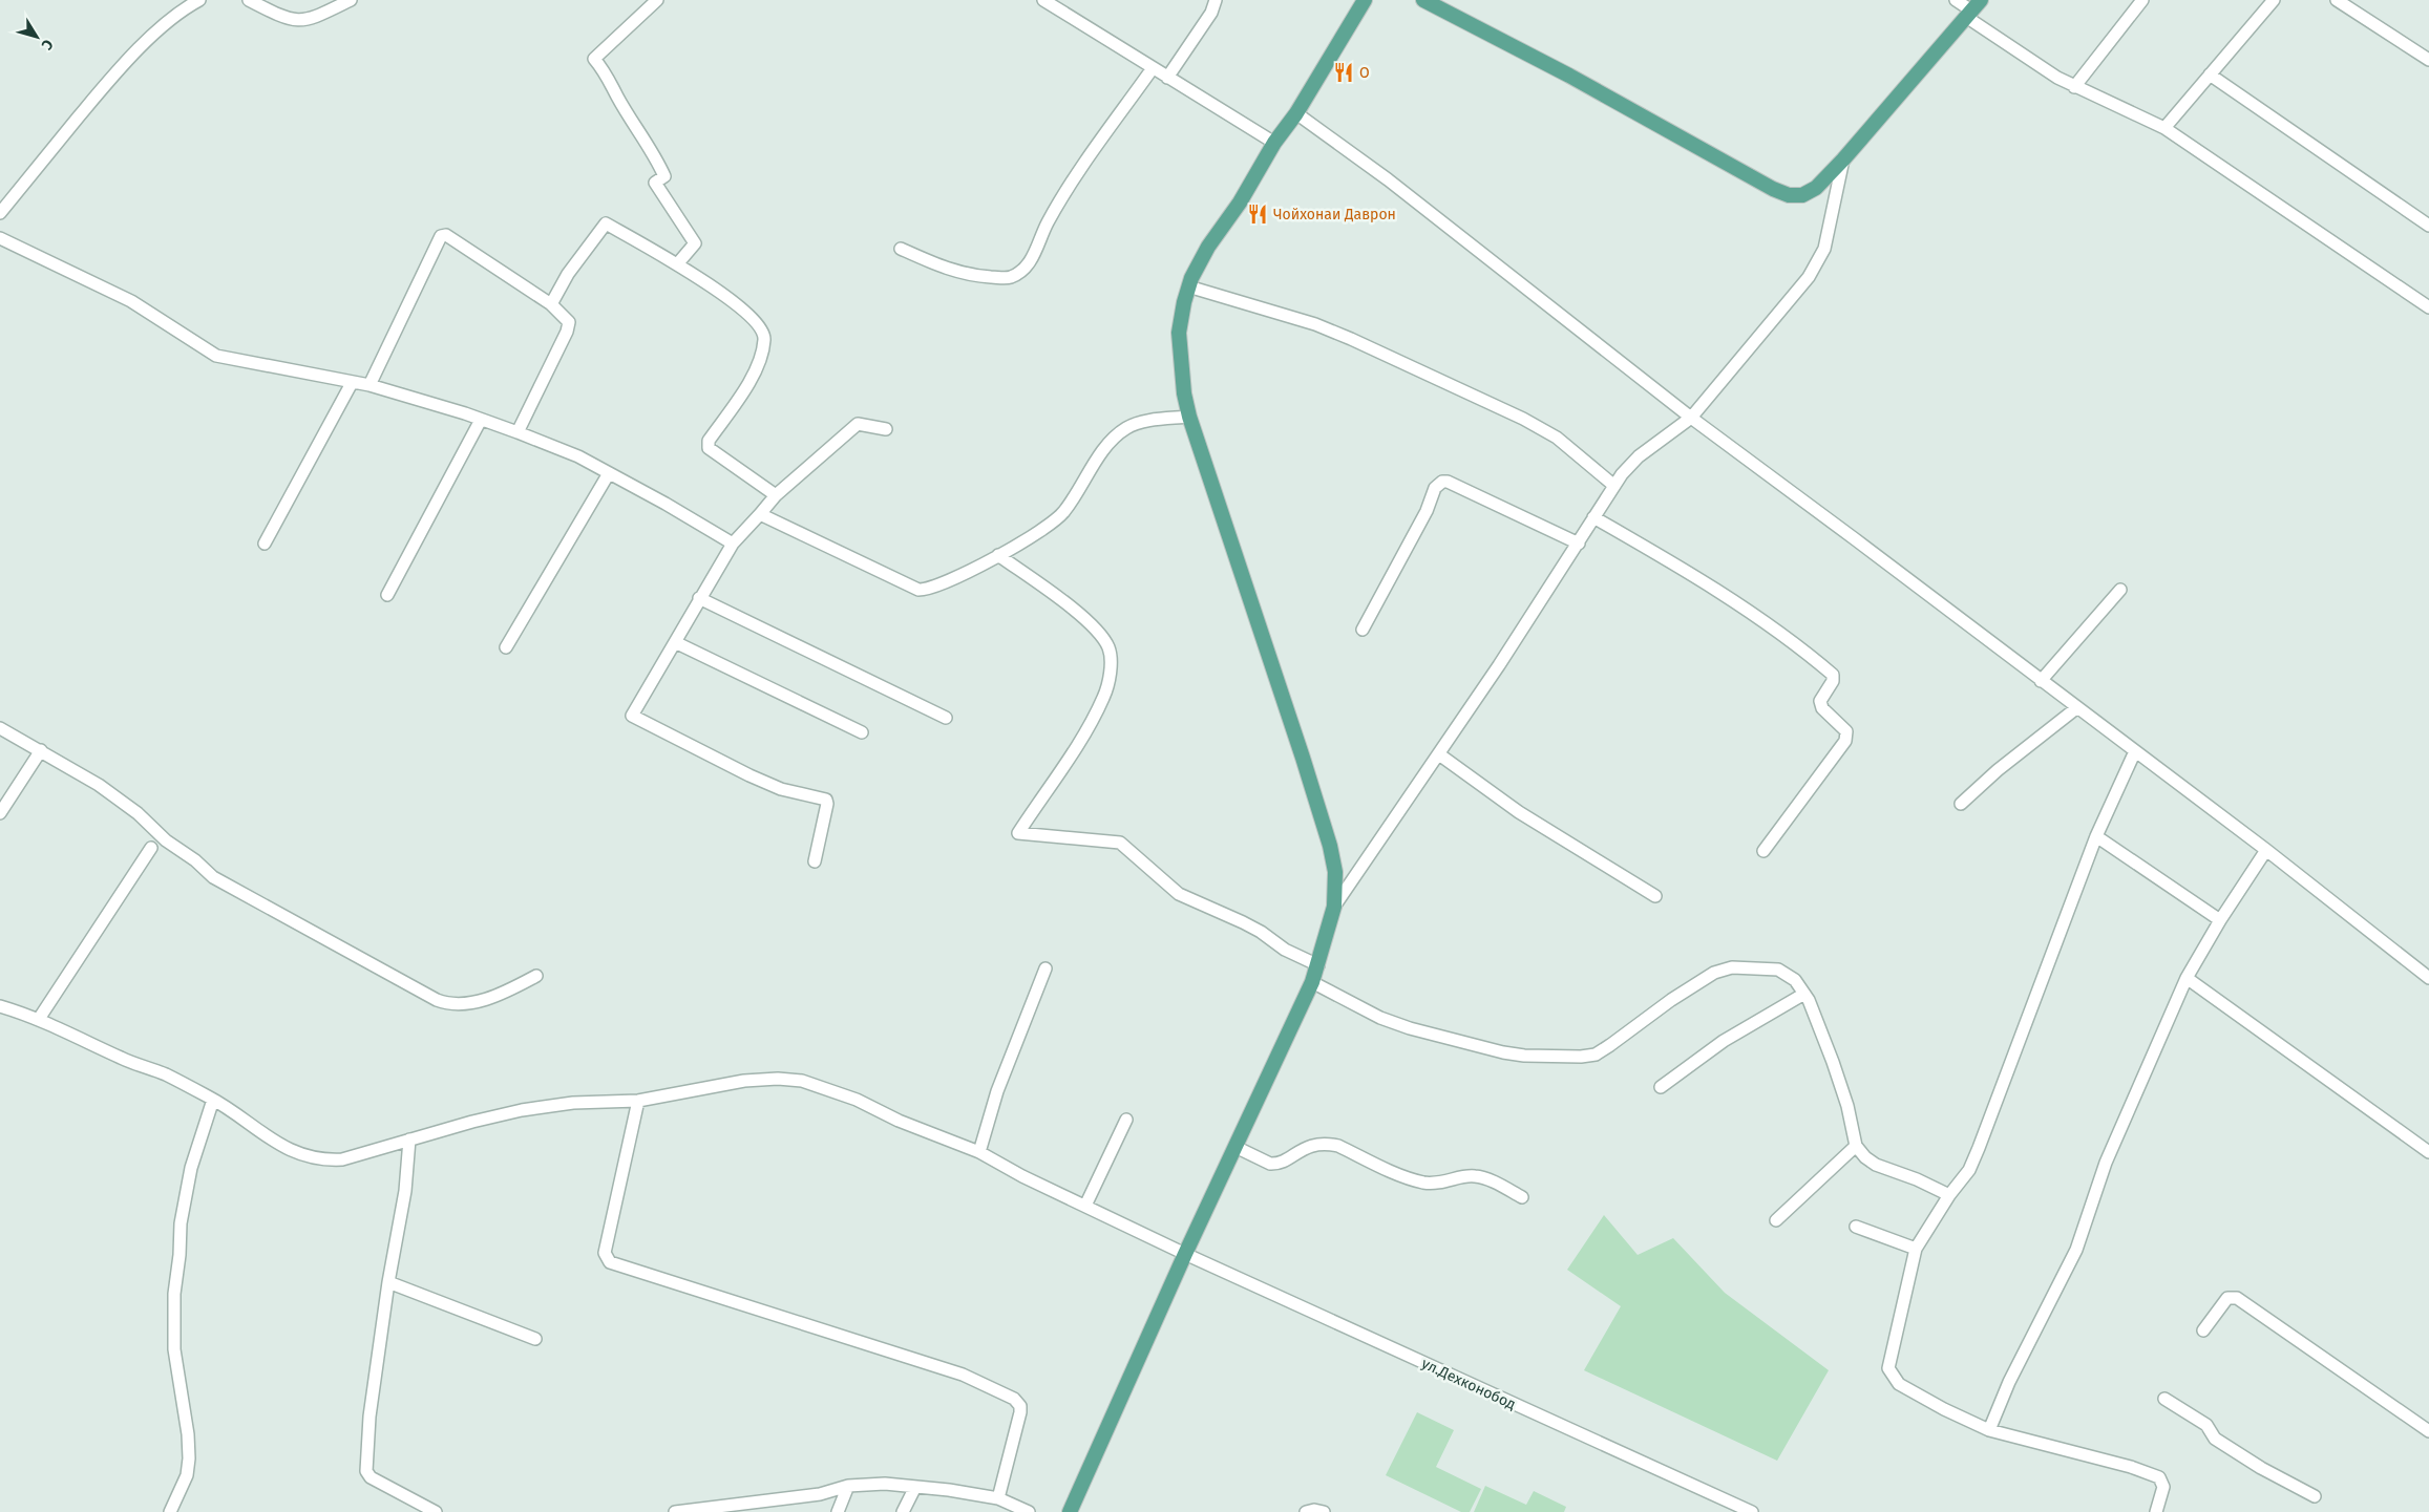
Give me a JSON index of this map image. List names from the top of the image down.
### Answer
{
  "streets": {
    "street": ["ул.Дехконобод"]
  },
  "places": {
    "restaurant": ["O", "Чойхонаи Даврон"]
  },
  "north": "bottom right"
}
